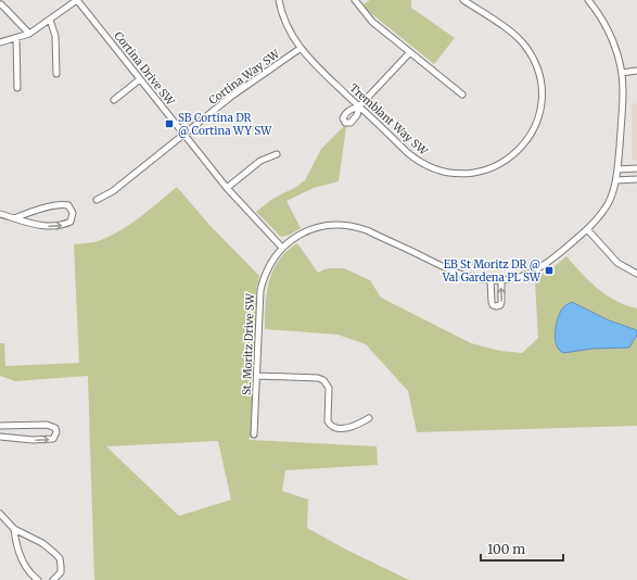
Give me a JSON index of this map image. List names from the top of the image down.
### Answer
{
  "streets": {
    "street": [
      "Cortina Drive SW",
      "Cortina Way SW",
      "Tremblant Way SW",
      "St. Moritz Drive SW"
    ]
  },
  "crossings": [
    ["Cortina Drive SW", "Cortina Way SW"],
    ["Cortina Drive SW", "St. Moritz Drive SW"],
    ["Cortina Way SW", "Tremblant Way SW"]
  ],
  "places": {
    "transit": ["SB Cortina DR @ Cortina WY SW", "EB St Moritz DR @ Val Gardena PL SW"]
  },
  "scale_bar": "100 m"
}
